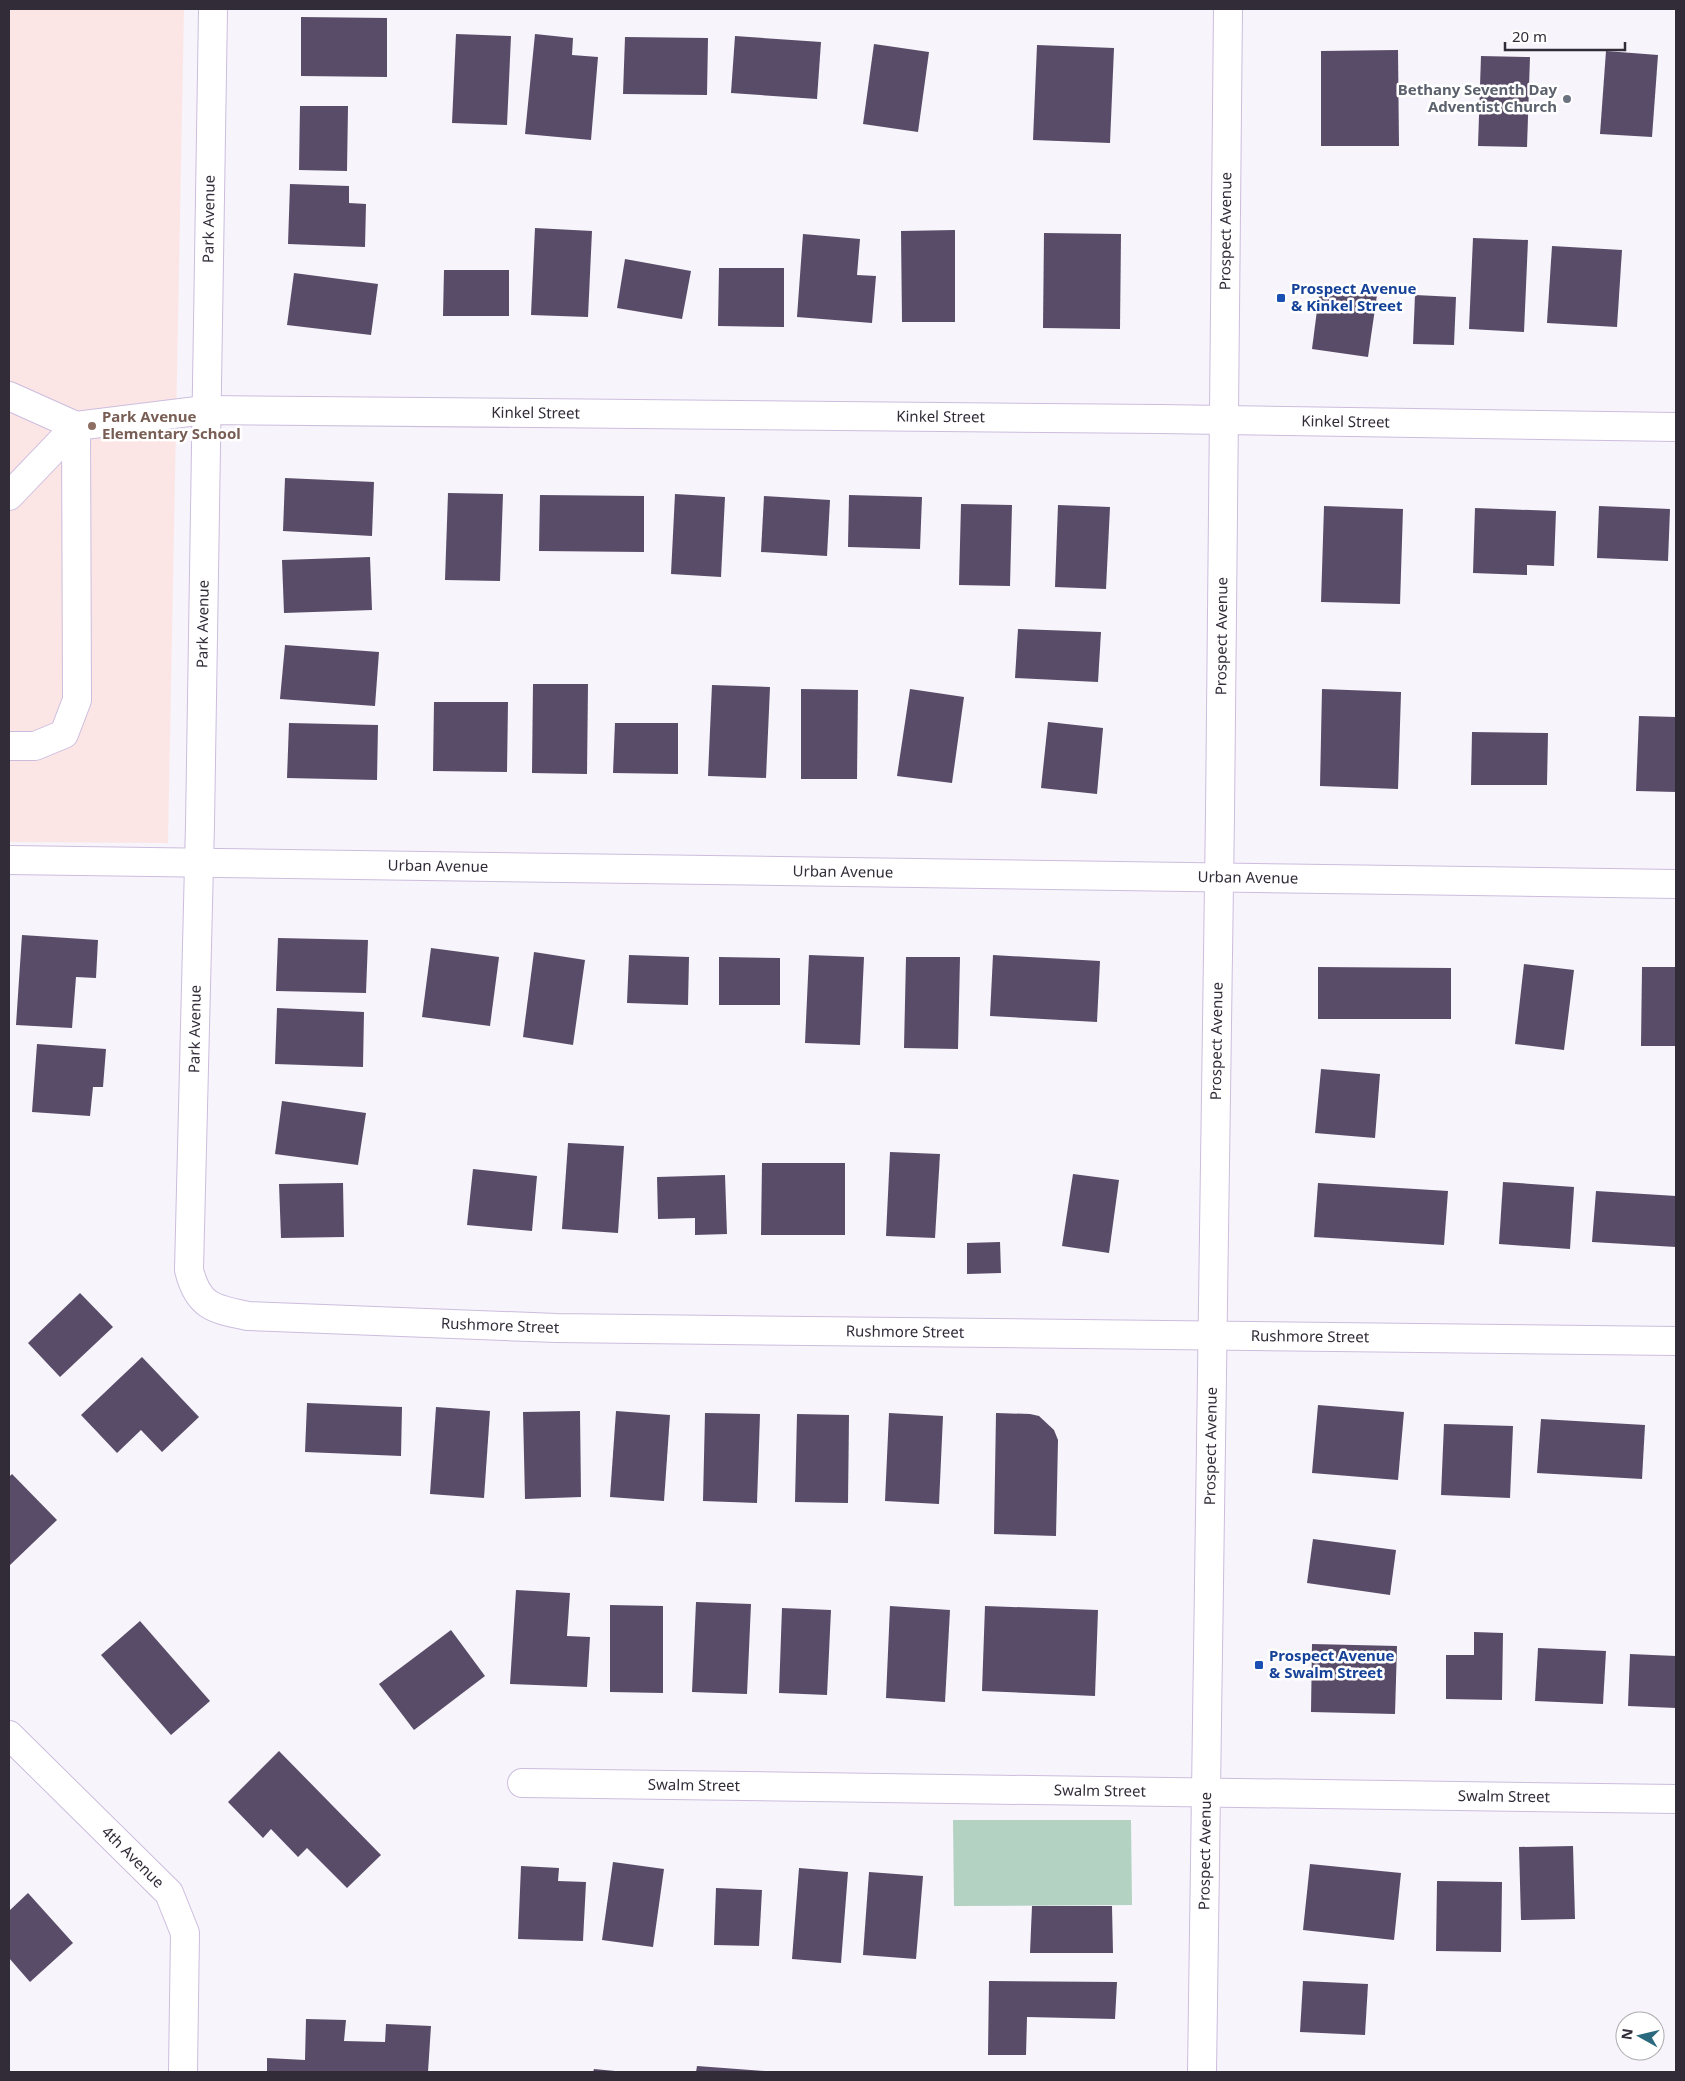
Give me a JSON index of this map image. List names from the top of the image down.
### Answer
{
  "streets": {
    "street": [
      "Park Avenue",
      "Prospect Avenue",
      "Kinkel Street",
      "Urban Avenue",
      "Rushmore Street",
      "Swalm Street",
      "4th Avenue"
    ]
  },
  "crossings": [
    ["Park Avenue", "Kinkel Street"],
    ["Park Avenue", "Urban Avenue"],
    ["Park Avenue", "Rushmore Street"],
    ["Prospect Avenue", "Kinkel Street"],
    ["Prospect Avenue", "Urban Avenue"],
    ["Prospect Avenue", "Rushmore Street"],
    ["Prospect Avenue", "Swalm Street"]
  ],
  "places": {
    "other": ["Bethany Seventh Day Adventist Church", "Park Avenue Elementary School"],
    "transit": ["Prospect Avenue & Kinkel Street", "Prospect Avenue & Swalm Street"]
  },
  "scale_bar": "20 m",
  "north": "left"
}
